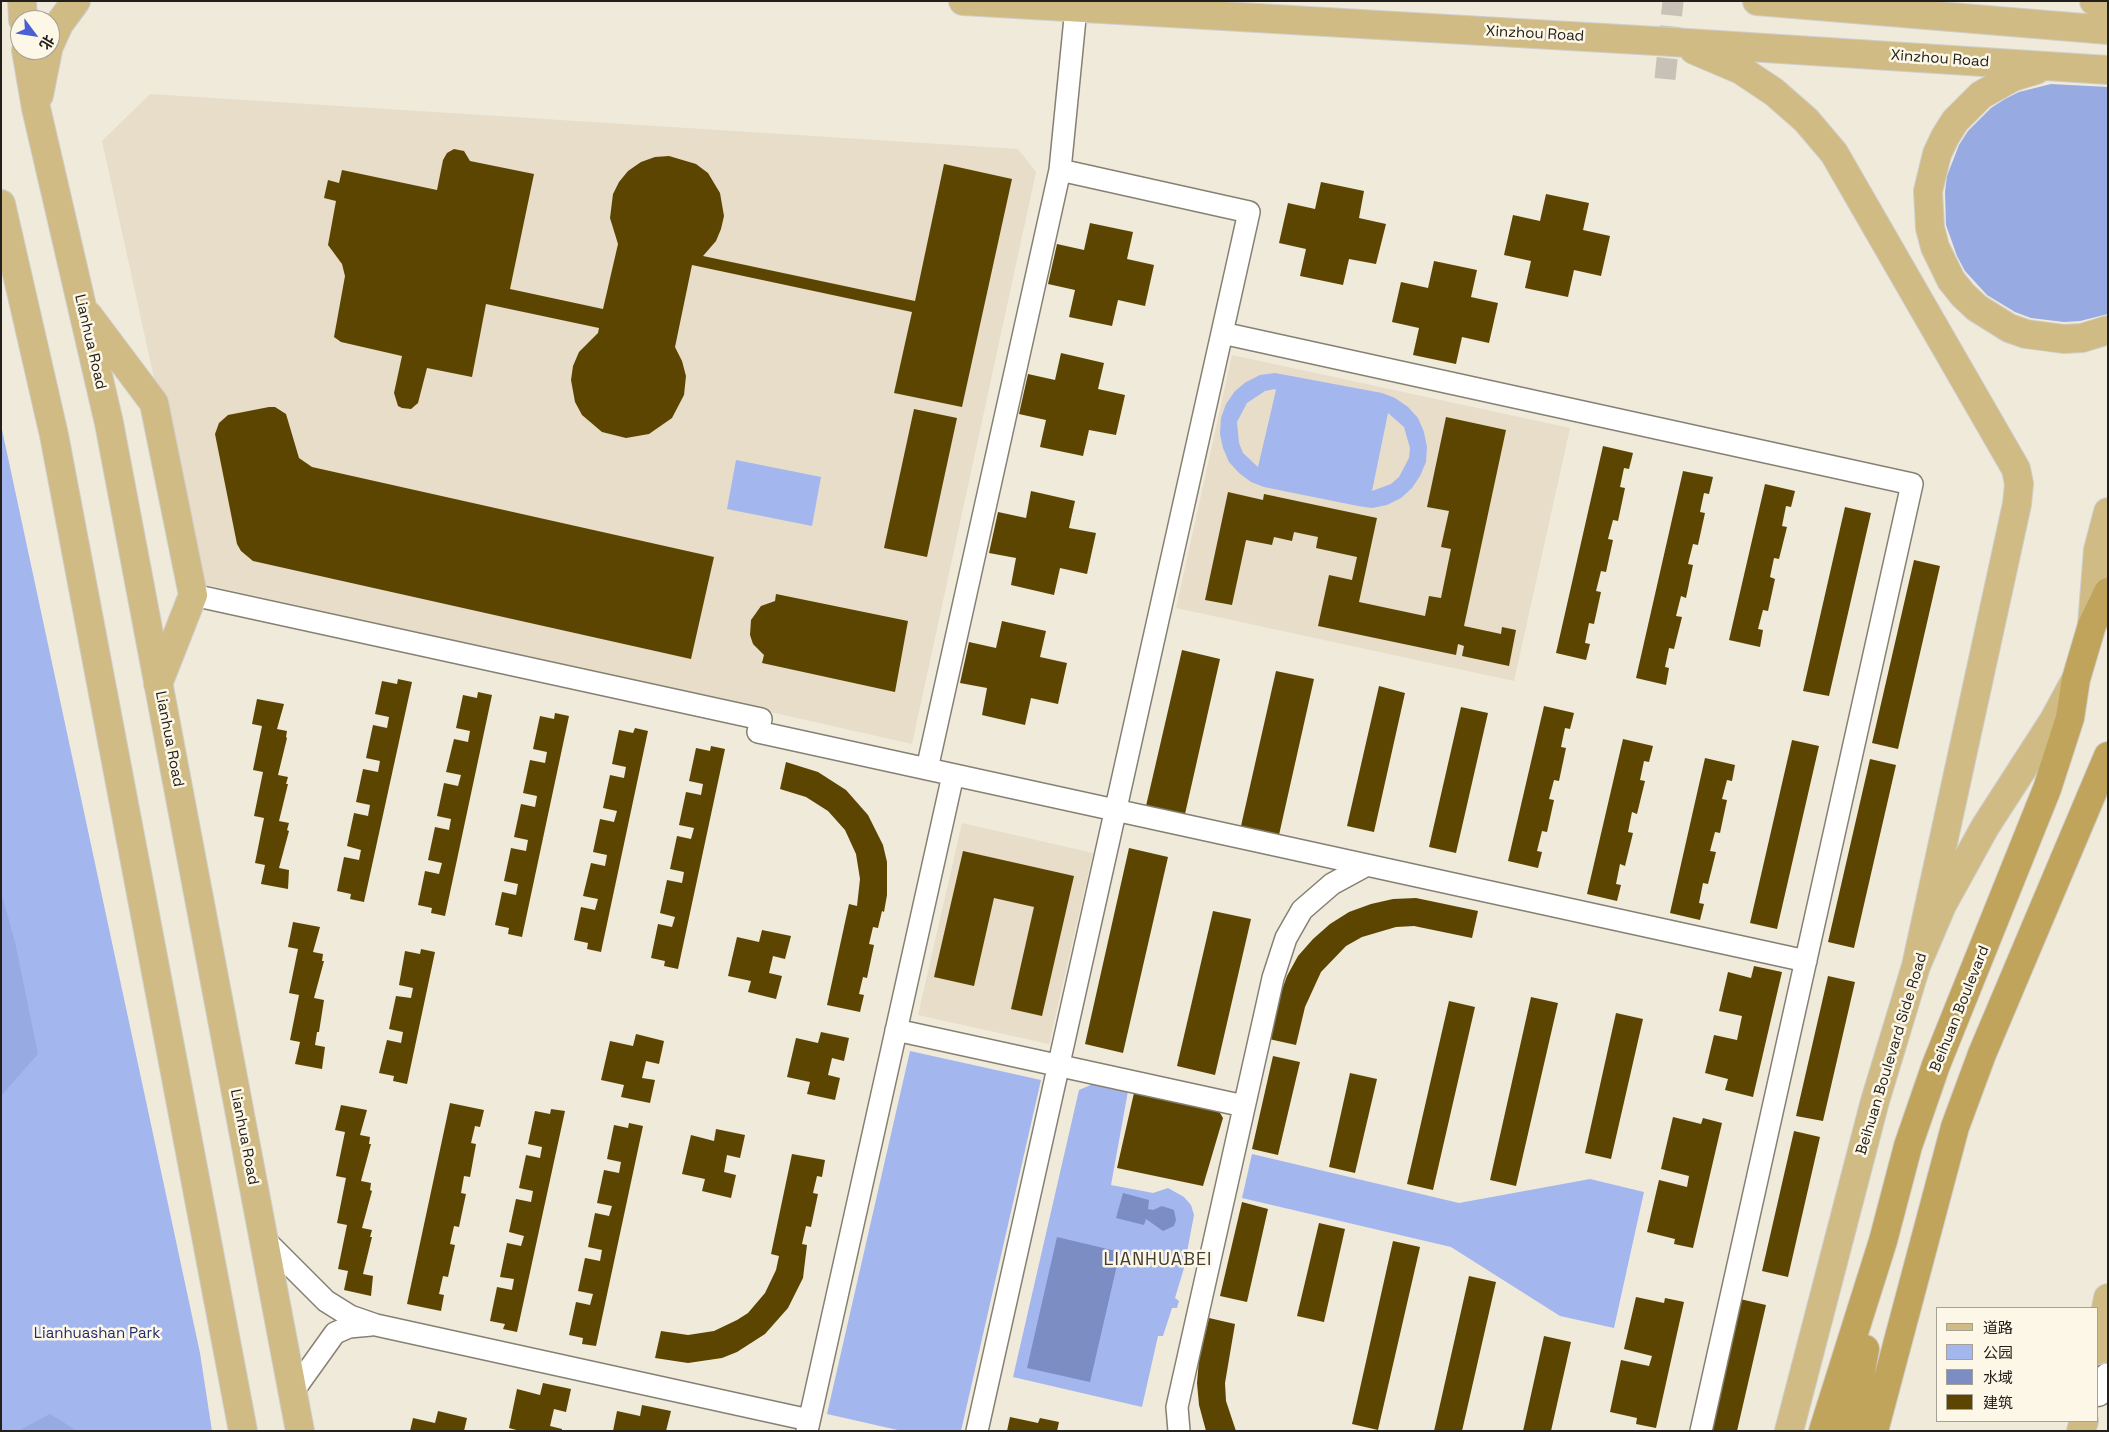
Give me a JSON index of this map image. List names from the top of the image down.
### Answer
{
  "streets": {
    "highway": ["Beihuan Boulevard"],
    "main road": ["Xinzhou Road", "Lianhua Road", "Beihuan Boulevard Side Road"]
  },
  "crossings": [
    ["Beihuan Boulevard", "Beihuan Boulevard Side Road"]
  ],
  "districts": ["LIANHUABEI"],
  "parks": ["Lianhuashan Park"],
  "legend": [
    "道路",
    "公园",
    "水域",
    "建筑"
  ],
  "north": "bottom right"
}
